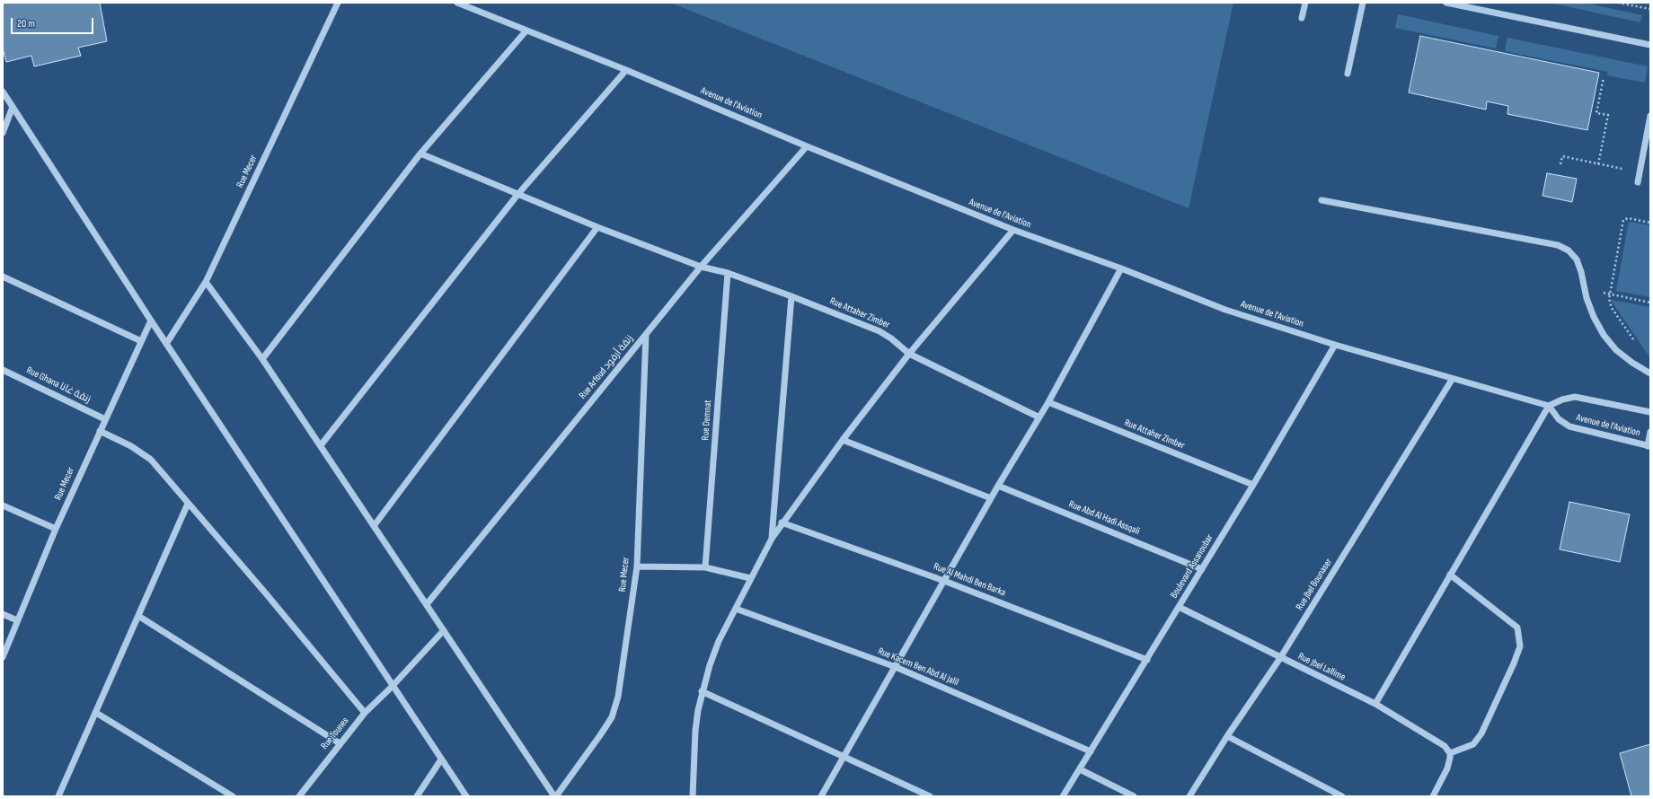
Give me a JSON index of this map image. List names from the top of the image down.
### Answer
{
  "streets": {
    "street": [
      "Avenue de l'Aviation",
      "Rue Mecer",
      "Rue Attaher Zimber",
      "Rue Arfoud زنقة أرفود",
      "Rue Ghana زنقة غانا",
      "Rue Demnat",
      "Rue Abd Al Hadi Assqali",
      "Boulevard Assanoubar",
      "Rue Al Mahdi Ben Barka",
      "Rue Jbel Bounaser",
      "Rue Kacem Ben Abd Al Jalil",
      "Rue Jbel Lallime",
      "Rue Tounes"
    ]
  },
  "crossings": [
    ["Avenue de l'Aviation", "Rue Arfoud زنقة أرفود"],
    ["Avenue de l'Aviation", "Boulevard Assanoubar"],
    ["Avenue de l'Aviation", "Rue Jbel Bounaser"],
    ["Rue Mecer", "Rue Arfoud زنقة أرفود"],
    ["Rue Mecer", "Rue Ghana زنقة غانا"],
    ["Rue Attaher Zimber", "Rue Arfoud زنقة أرفود"],
    ["Rue Attaher Zimber", "Rue Demnat"],
    ["Rue Attaher Zimber", "Boulevard Assanoubar"],
    ["Rue Abd Al Hadi Assqali", "Boulevard Assanoubar"],
    ["Boulevard Assanoubar", "Rue Al Mahdi Ben Barka"],
    ["Boulevard Assanoubar", "Rue Kacem Ben Abd Al Jalil"],
    ["Boulevard Assanoubar", "Rue Jbel Lallime"],
    ["Rue Jbel Bounaser", "Rue Jbel Lallime"]
  ],
  "scale_bar": "20 m"
}
